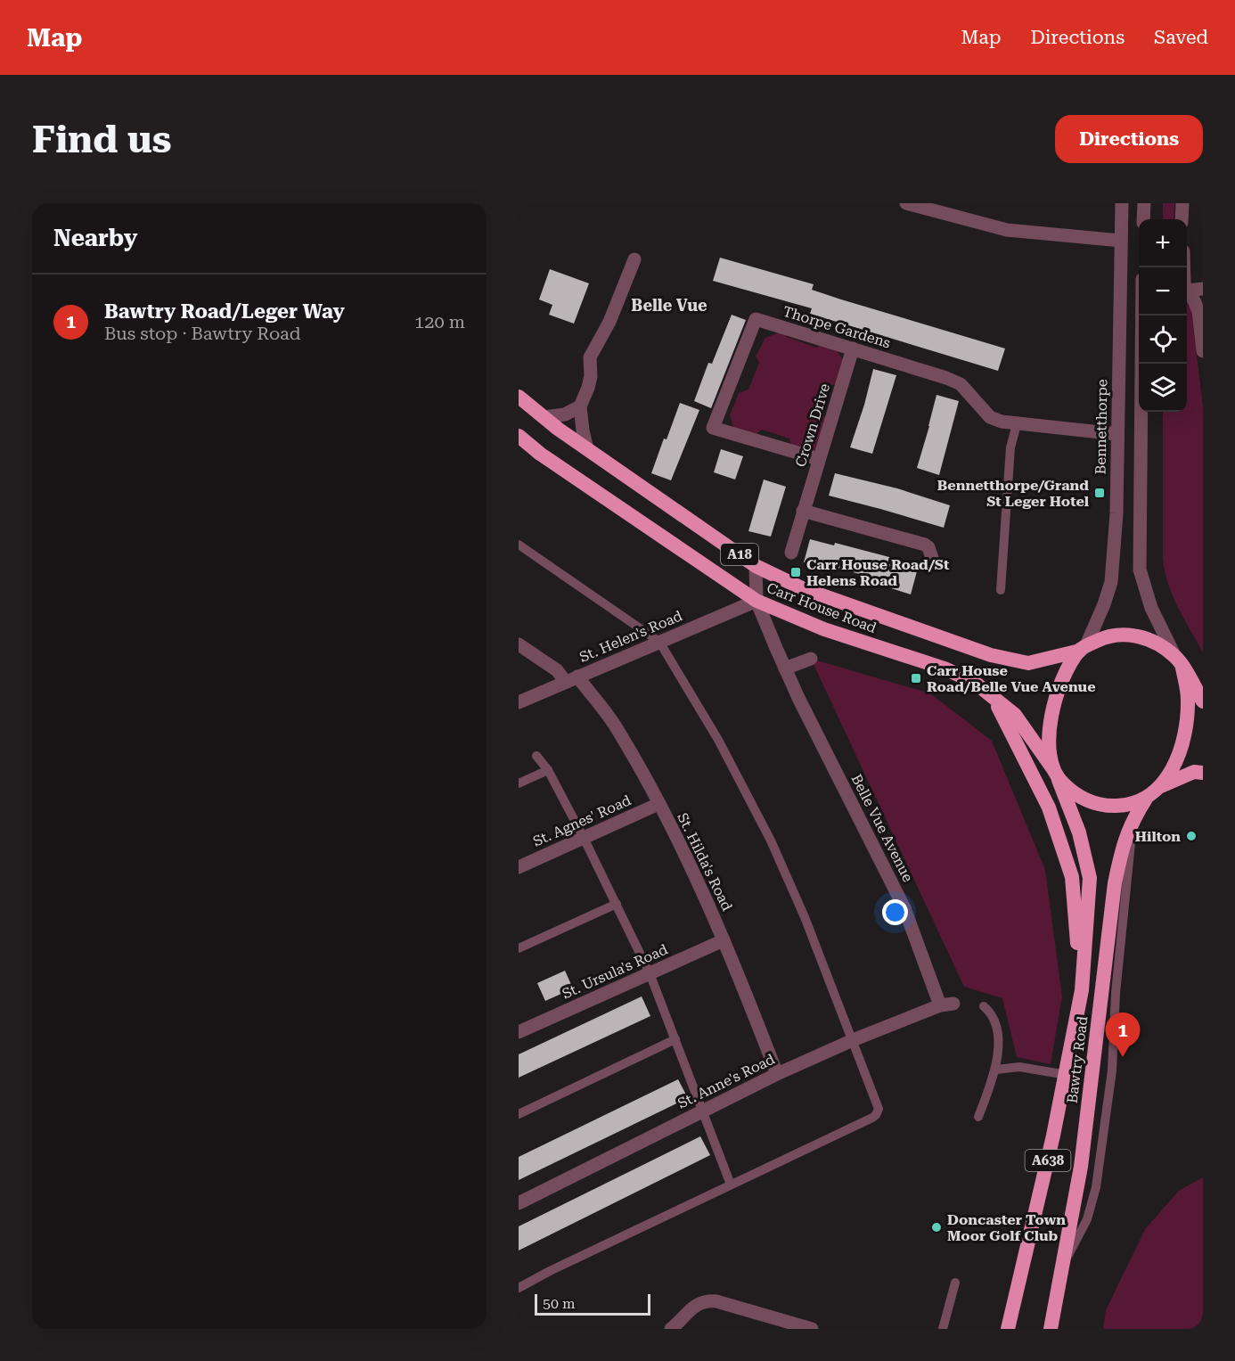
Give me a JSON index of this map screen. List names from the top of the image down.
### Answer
{
  "streets": {
    "highway": [
      "A18",
      "Carr House Road",
      "Bawtry Road",
      "A638"
    ],
    "street": [
      "Thorpe Gardens",
      "Crown Drive",
      "Bennetthorpe",
      "St. Helen's Road",
      "St. Agnes' Road",
      "Belle Vue Avenue",
      "St. Hilda's Road",
      "St. Ursula's Road",
      "St. Anne's Road"
    ]
  },
  "crossings": [
    ["Thorpe Gardens", "Crown Drive"],
    ["Thorpe Gardens", "Bennetthorpe"],
    ["Bennetthorpe", "Carr House Road"],
    ["Bennetthorpe", "Bawtry Road"],
    ["Carr House Road", "St. Helen's Road"],
    ["Carr House Road", "Belle Vue Avenue"],
    ["Carr House Road", "Bawtry Road"],
    ["St. Helen's Road", "Belle Vue Avenue"],
    ["St. Helen's Road", "St. Hilda's Road"],
    ["St. Agnes' Road", "St. Hilda's Road"],
    ["Belle Vue Avenue", "St. Anne's Road"],
    ["St. Hilda's Road", "St. Ursula's Road"],
    ["St. Hilda's Road", "St. Anne's Road"]
  ],
  "districts": ["Belle Vue"],
  "places": {
    "transit": ["Bennetthorpe/Grand St Leger Hotel", "Carr House Road/St Helens Road", "Carr House Road/Belle Vue Avenue"],
    "other": ["Hilton", "Doncaster Town Moor Golf Club"]
  },
  "scale_bar": "50 m",
  "page": {
    "header": "Map",
    "nav": ["Map", "Directions", "Saved"],
    "buttons": "Directions",
    "title": "Find us",
    "heading": "Nearby",
    "map_buttons": ["+", "−"],
    "list": [
      {
        "mark": "1",
        "name": "Bawtry Road/Leger Way",
        "note": "Bus stop · Bawtry Road",
        "value": "120 m"
      }
    ],
    "pins": "1",
    "scale": "50 m"
  }
}
